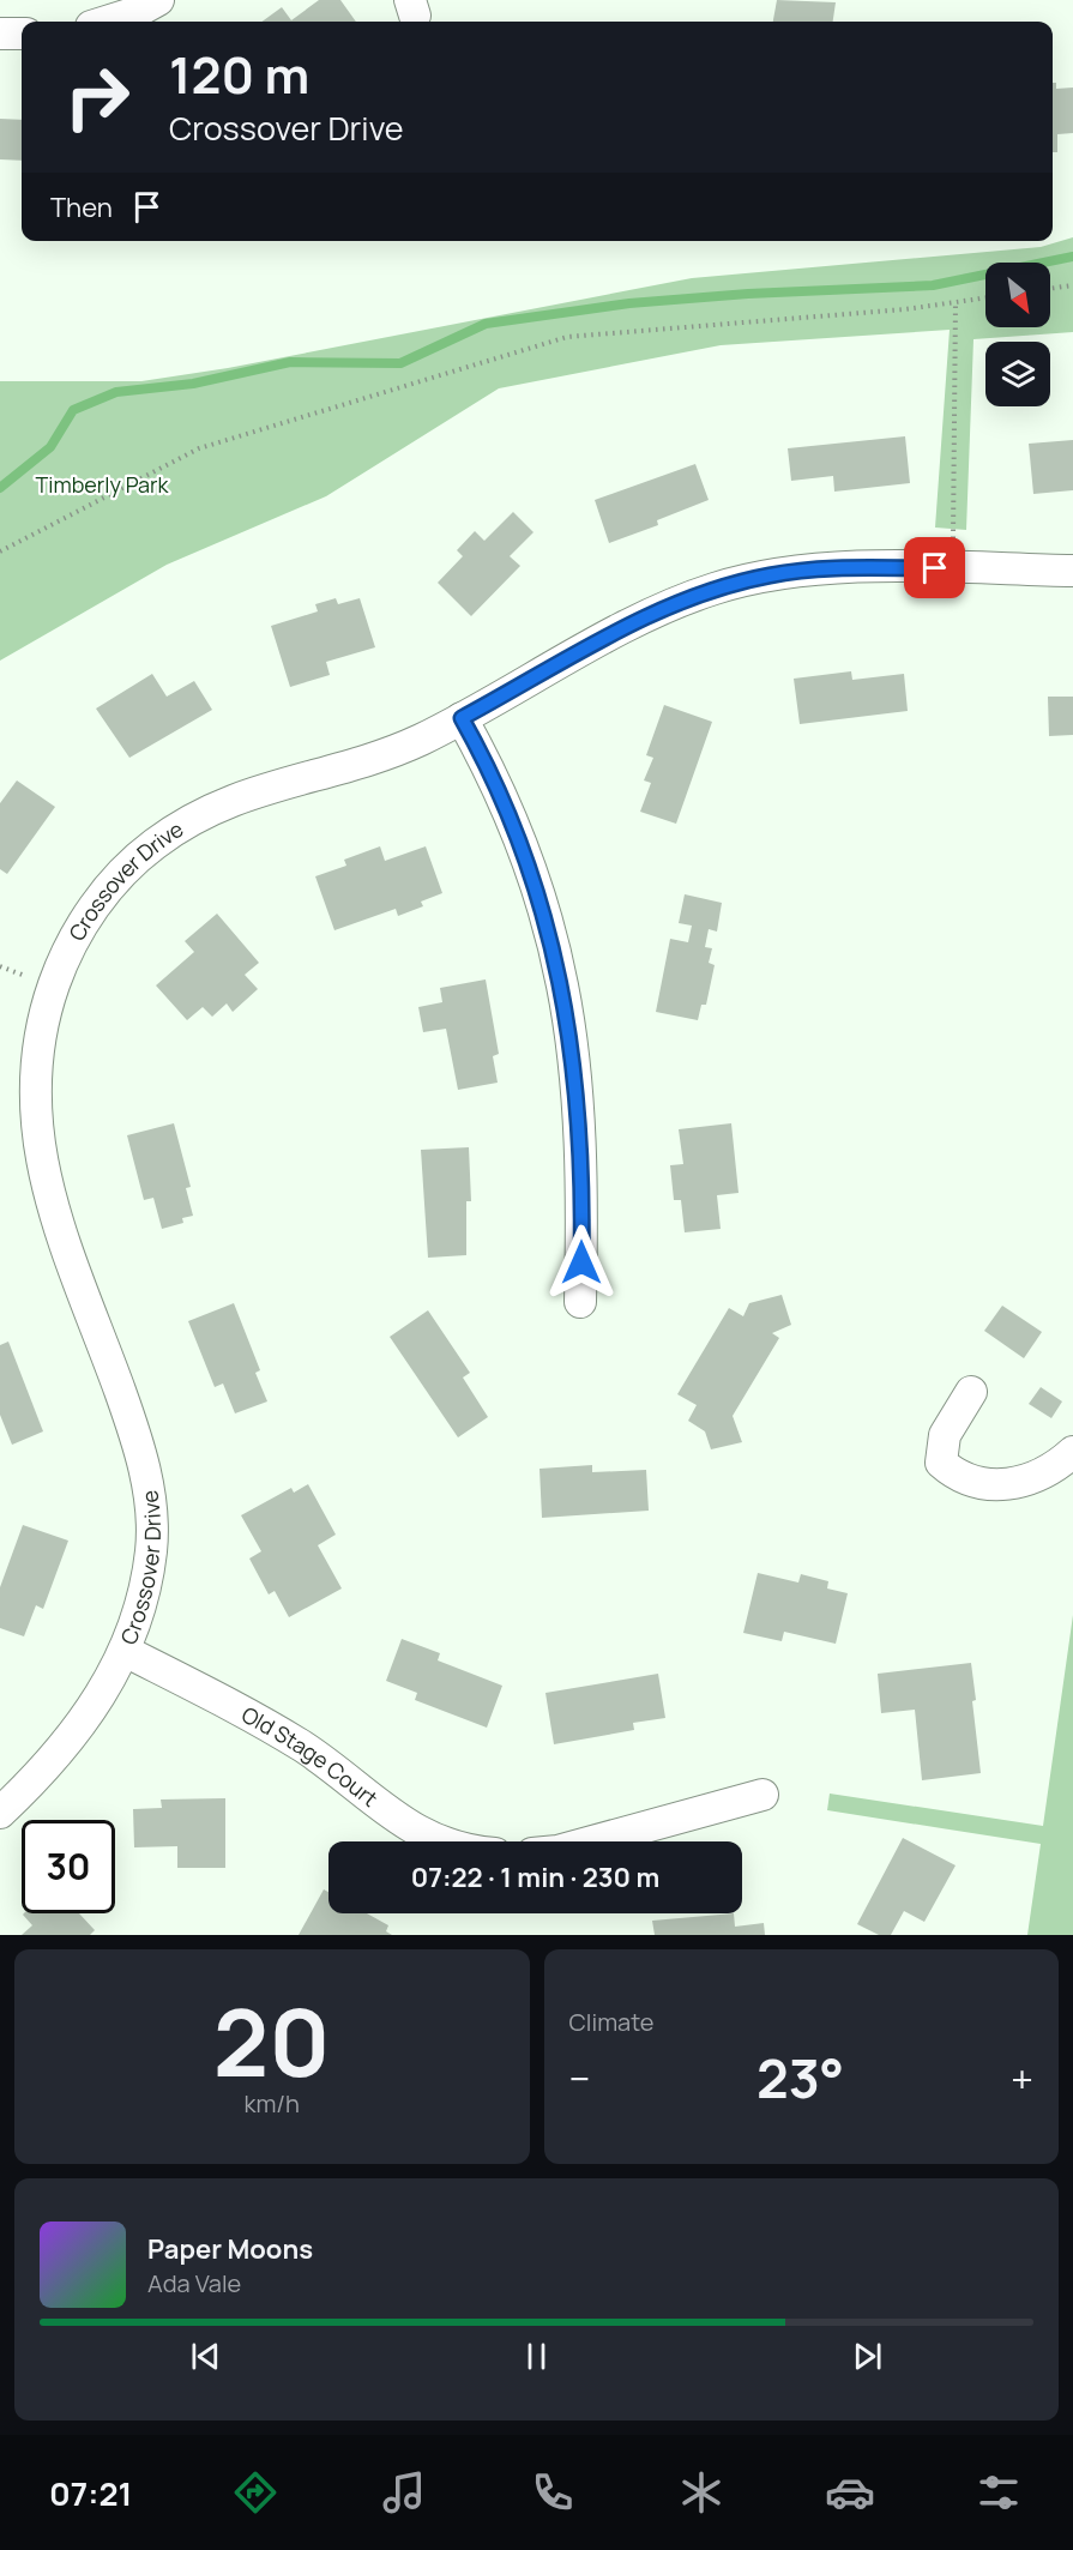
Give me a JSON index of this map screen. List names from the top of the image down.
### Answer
{
  "streets": {
    "street": ["Crossover Drive", "Old Stage Court"]
  },
  "crossings": [
    ["Crossover Drive", "Old Stage Court"]
  ],
  "parks": ["Timberly Park"],
  "north": "bottom right",
  "page": {
    "turn": ["120 m", "Crossover Drive"],
    "then": "Then",
    "limit": "30",
    "trip": "07:22 · 1 min · 230 m",
    "tile": [
      ["20", "km/h"],
      "Climate"
    ],
    "heat": ["−", "23°", "+"],
    "song": ["Paper Moons", "Ada Vale"],
    "tabs": "07:21"
  }
}
